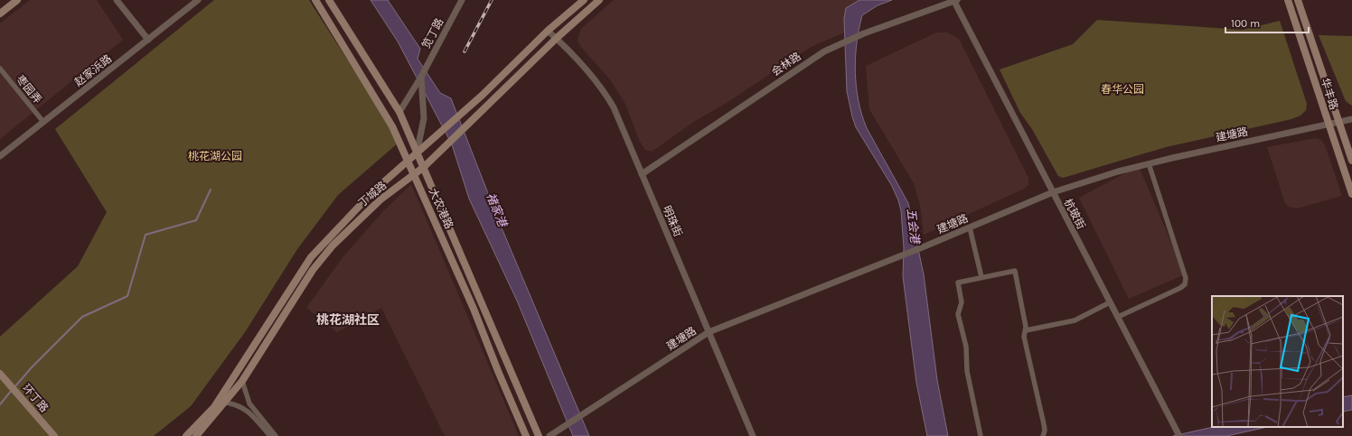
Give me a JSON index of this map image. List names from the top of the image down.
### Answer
{
  "streets": {
    "main road": [
      "华丰路",
      "丁城路",
      "大农港路",
      "环丁路"
    ],
    "street": [
      "笕丁路",
      "会林路",
      "赵家浜路",
      "枣园弄",
      "建塘路",
      "杭玻街",
      "明珠街"
    ]
  },
  "crossings": [
    ["笕丁路", "大农港路"],
    ["会林路", "杭玻街"],
    ["会林路", "明珠街"],
    ["赵家浜路", "枣园弄"],
    ["华丰路", "建塘路"],
    ["建塘路", "杭玻街"],
    ["建塘路", "明珠街"],
    ["丁城路", "大农港路"],
    ["丁城路", "明珠街"]
  ],
  "districts": ["桃花湖社区"],
  "water": ["褚家港", "五会港"],
  "parks": ["春华公园", "桃花湖公园"],
  "scale_bar": "100 m"
}
